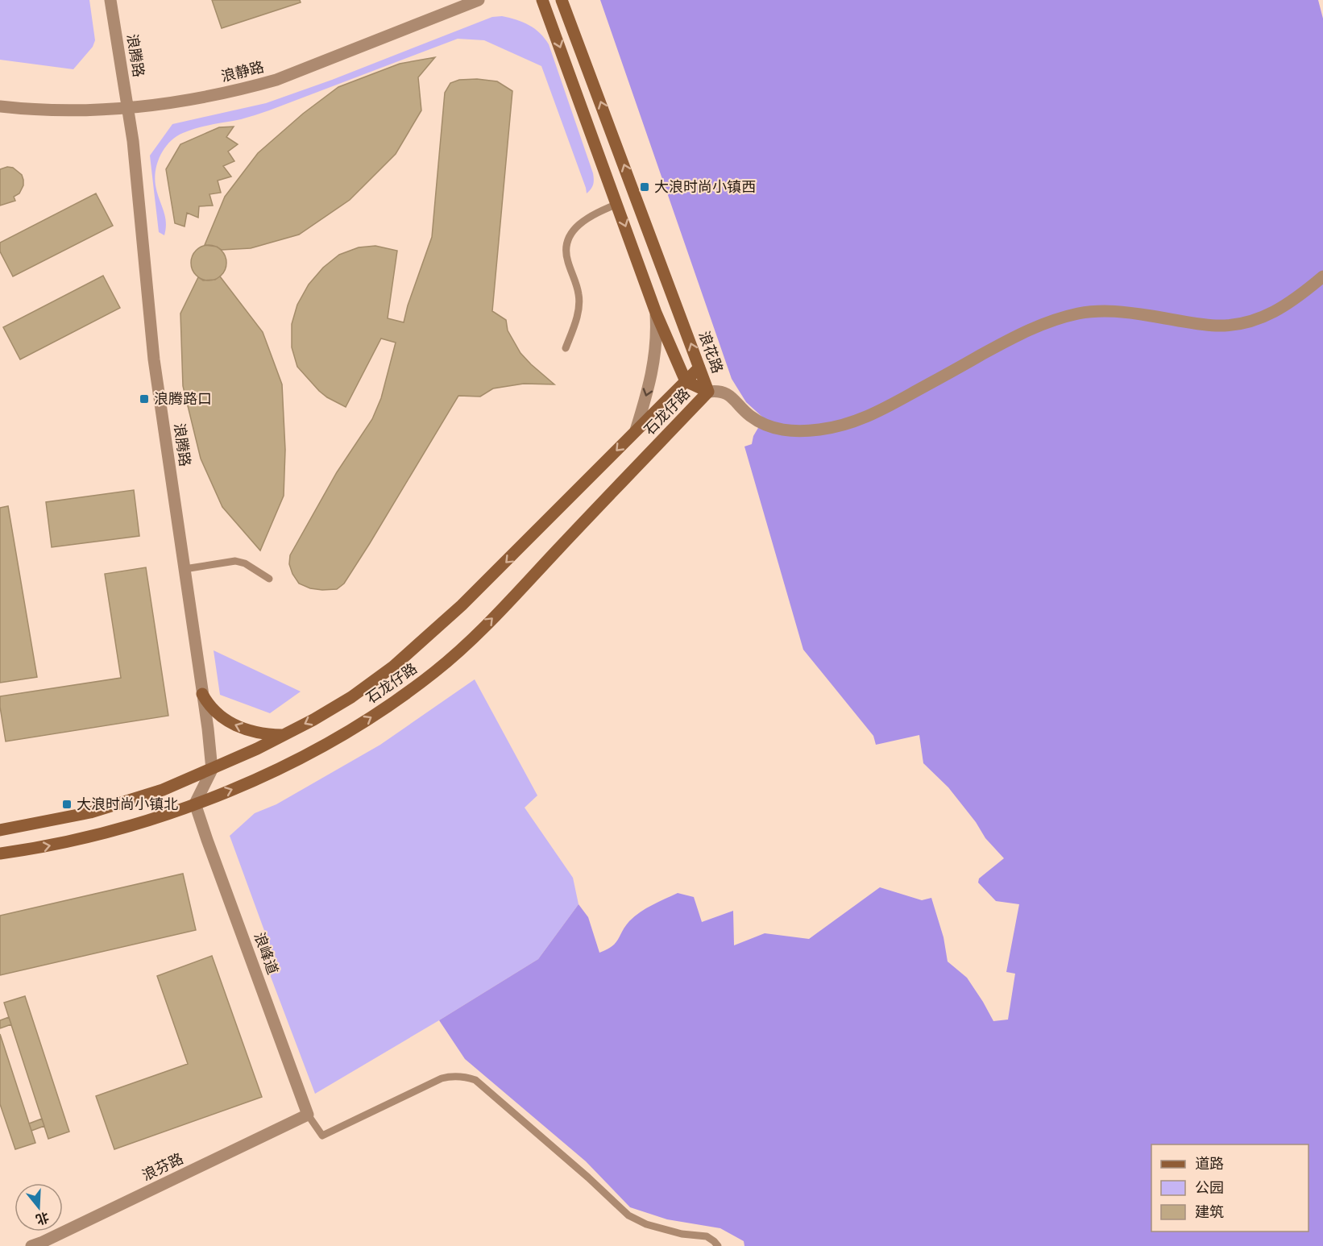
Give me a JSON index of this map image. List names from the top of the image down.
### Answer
{
  "streets": {
    "main road": ["浪花路", "石龙仔路"],
    "street": [
      "浪腾路",
      "浪静路",
      "浪峰道",
      "浪芬路"
    ]
  },
  "crossings": [
    ["浪腾路", "浪静路"],
    ["浪腾路", "石龙仔路"],
    ["浪腾路", "浪峰道"],
    ["浪花路", "石龙仔路"],
    ["石龙仔路", "浪峰道"],
    ["浪峰道", "浪芬路"]
  ],
  "places": {
    "transit": ["大浪时尚小镇西", "浪腾路口", "大浪时尚小镇北"]
  },
  "legend": ["道路", "公园", "建筑"],
  "north": "bottom"
}
